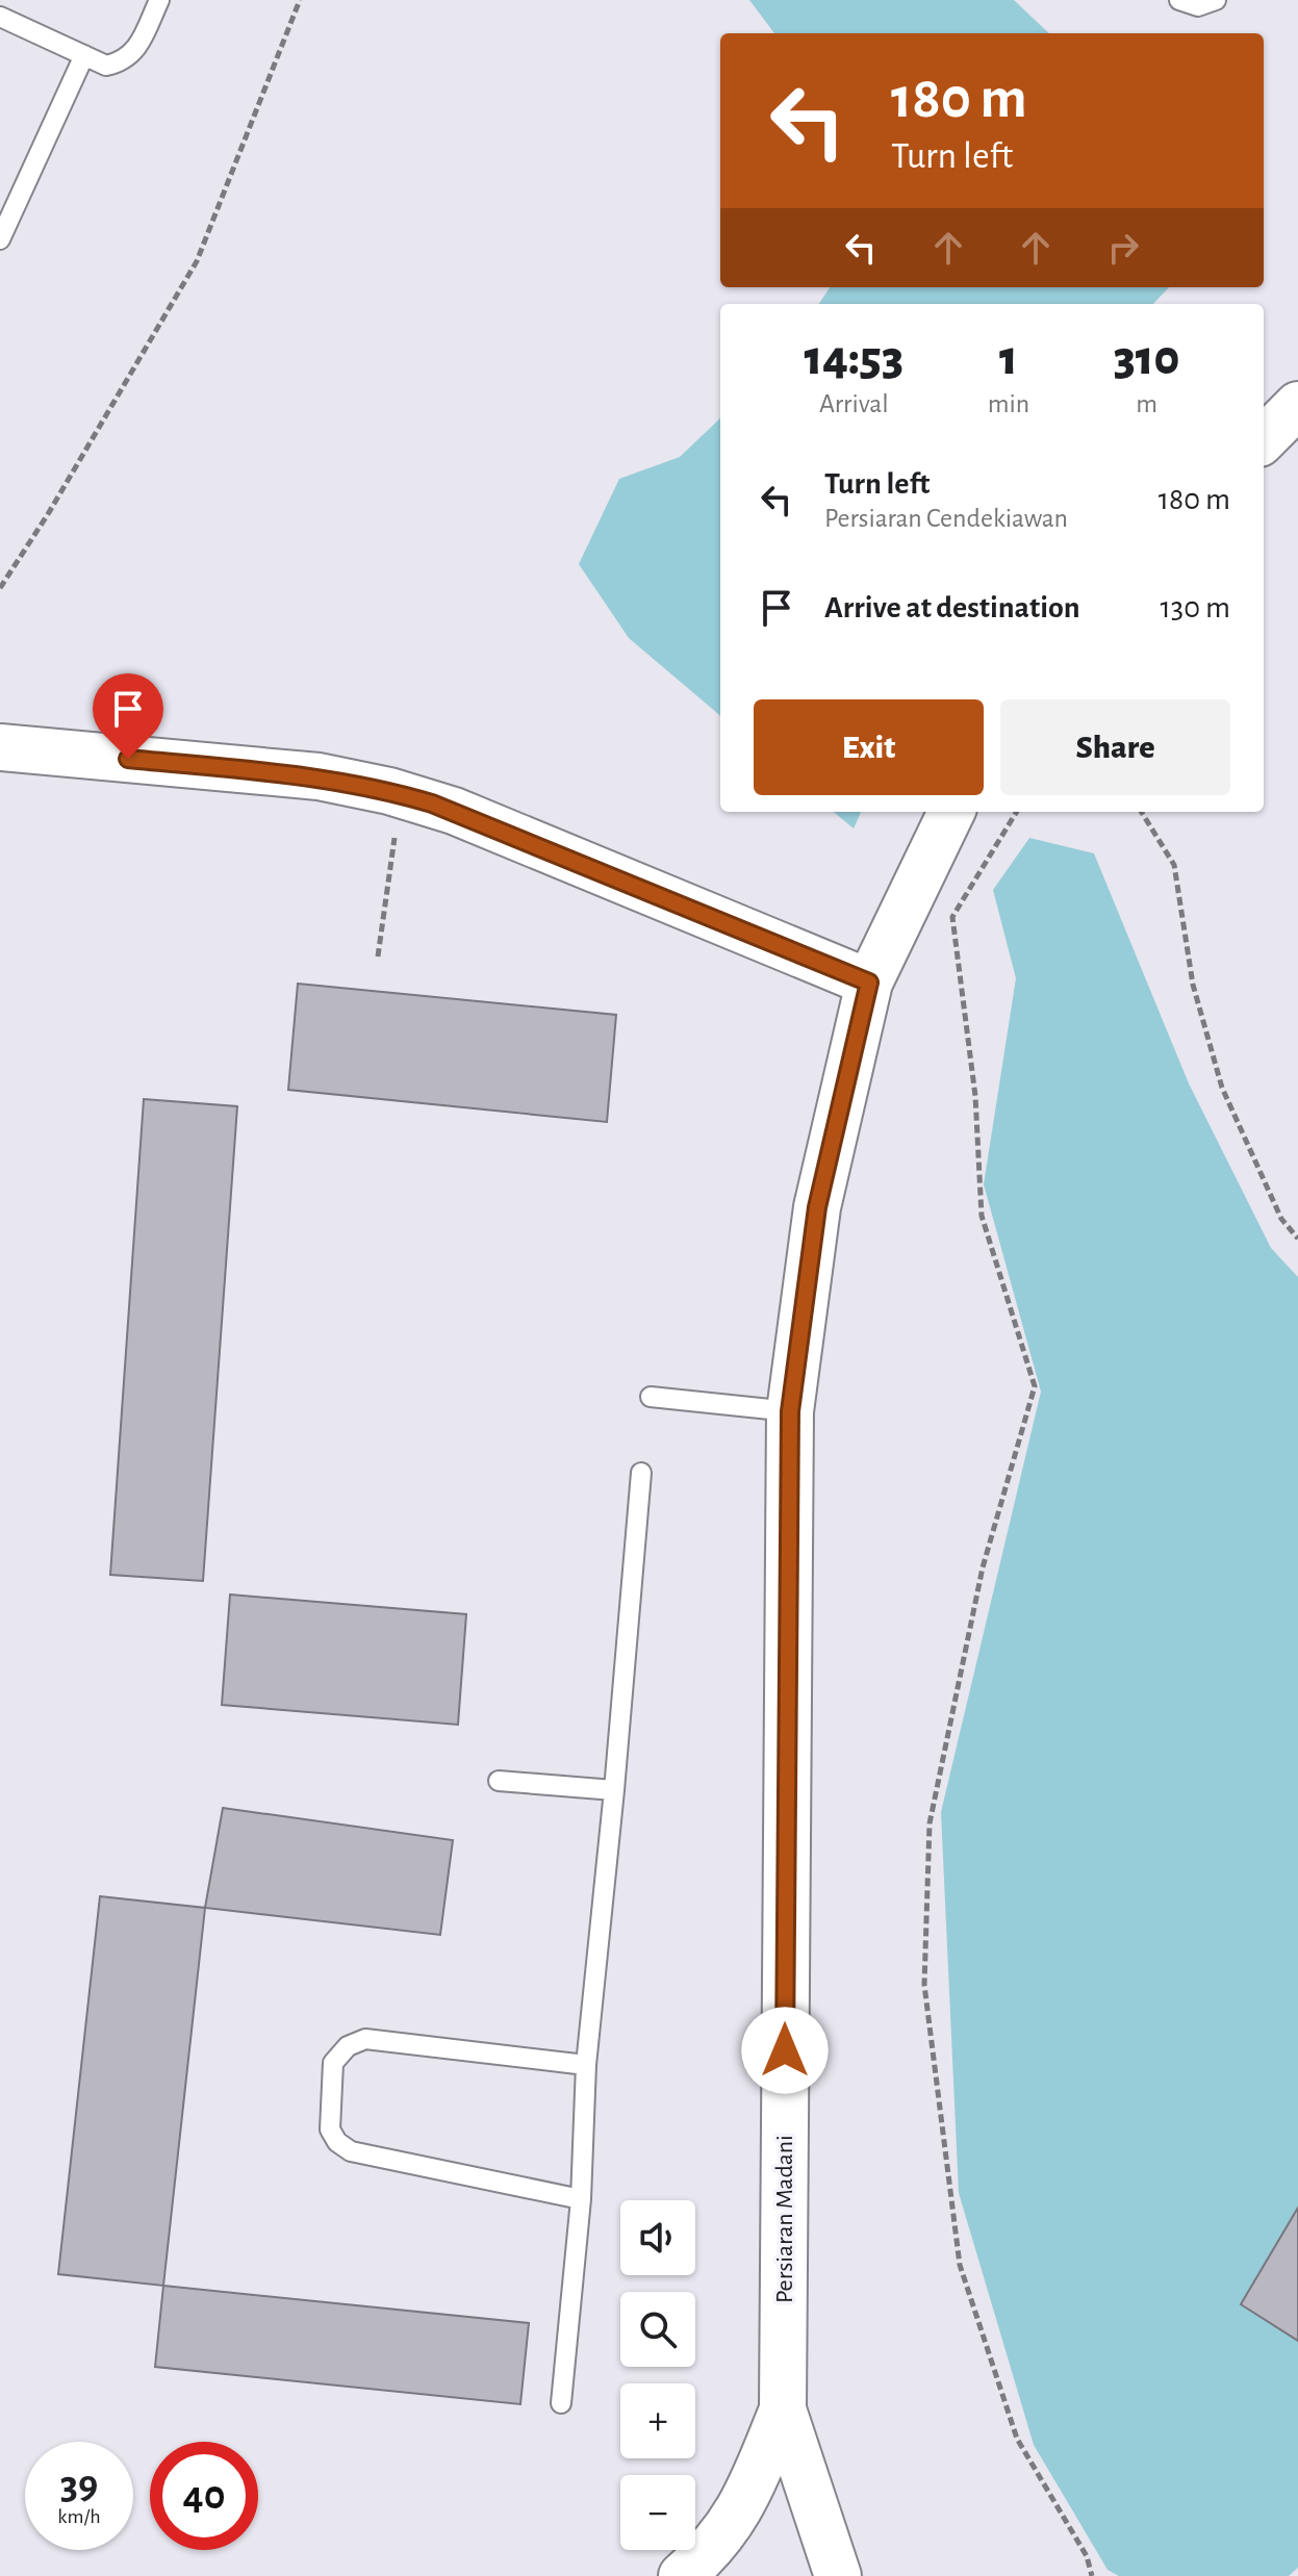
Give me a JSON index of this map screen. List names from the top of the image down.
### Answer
{
  "streets": {
    "street": ["Persiaran Madani"]
  },
  "page": {
    "turn": ["180 m", "Turn left"],
    "eta": [
      "14:53",
      "Arrival",
      "1",
      "min",
      "310",
      "m"
    ],
    "list": [
      {
        "name": "Turn left",
        "note": "Persiaran Cendekiawan",
        "value": "180 m"
      },
      {
        "name": "Arrive at destination",
        "value": "130 m"
      }
    ],
    "buttons": ["Exit", "Share"],
    "map_buttons": ["+", "−"],
    "speed": "39 km/h",
    "limit": "40"
  }
}
